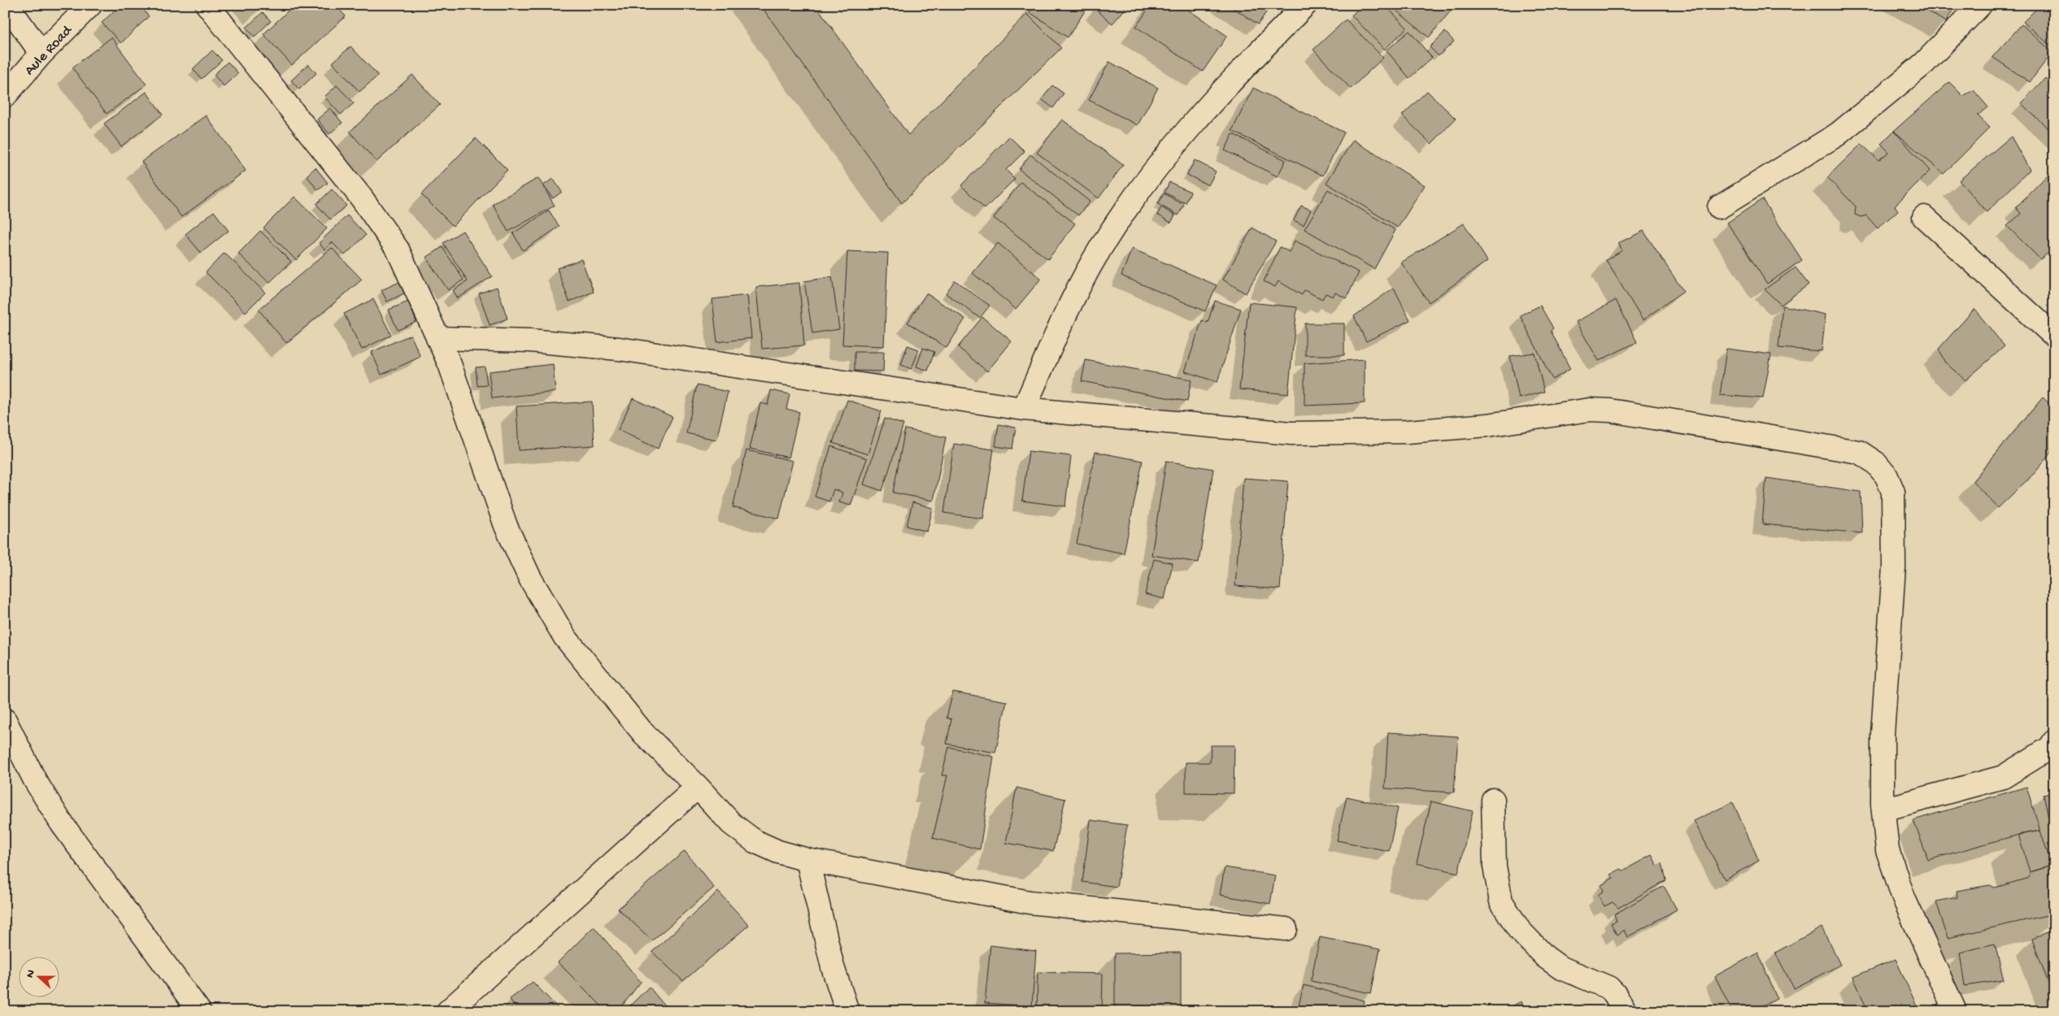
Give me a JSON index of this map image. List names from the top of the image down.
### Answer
{
  "streets": {
    "street": ["Aule Road"]
  },
  "north": "left"
}
